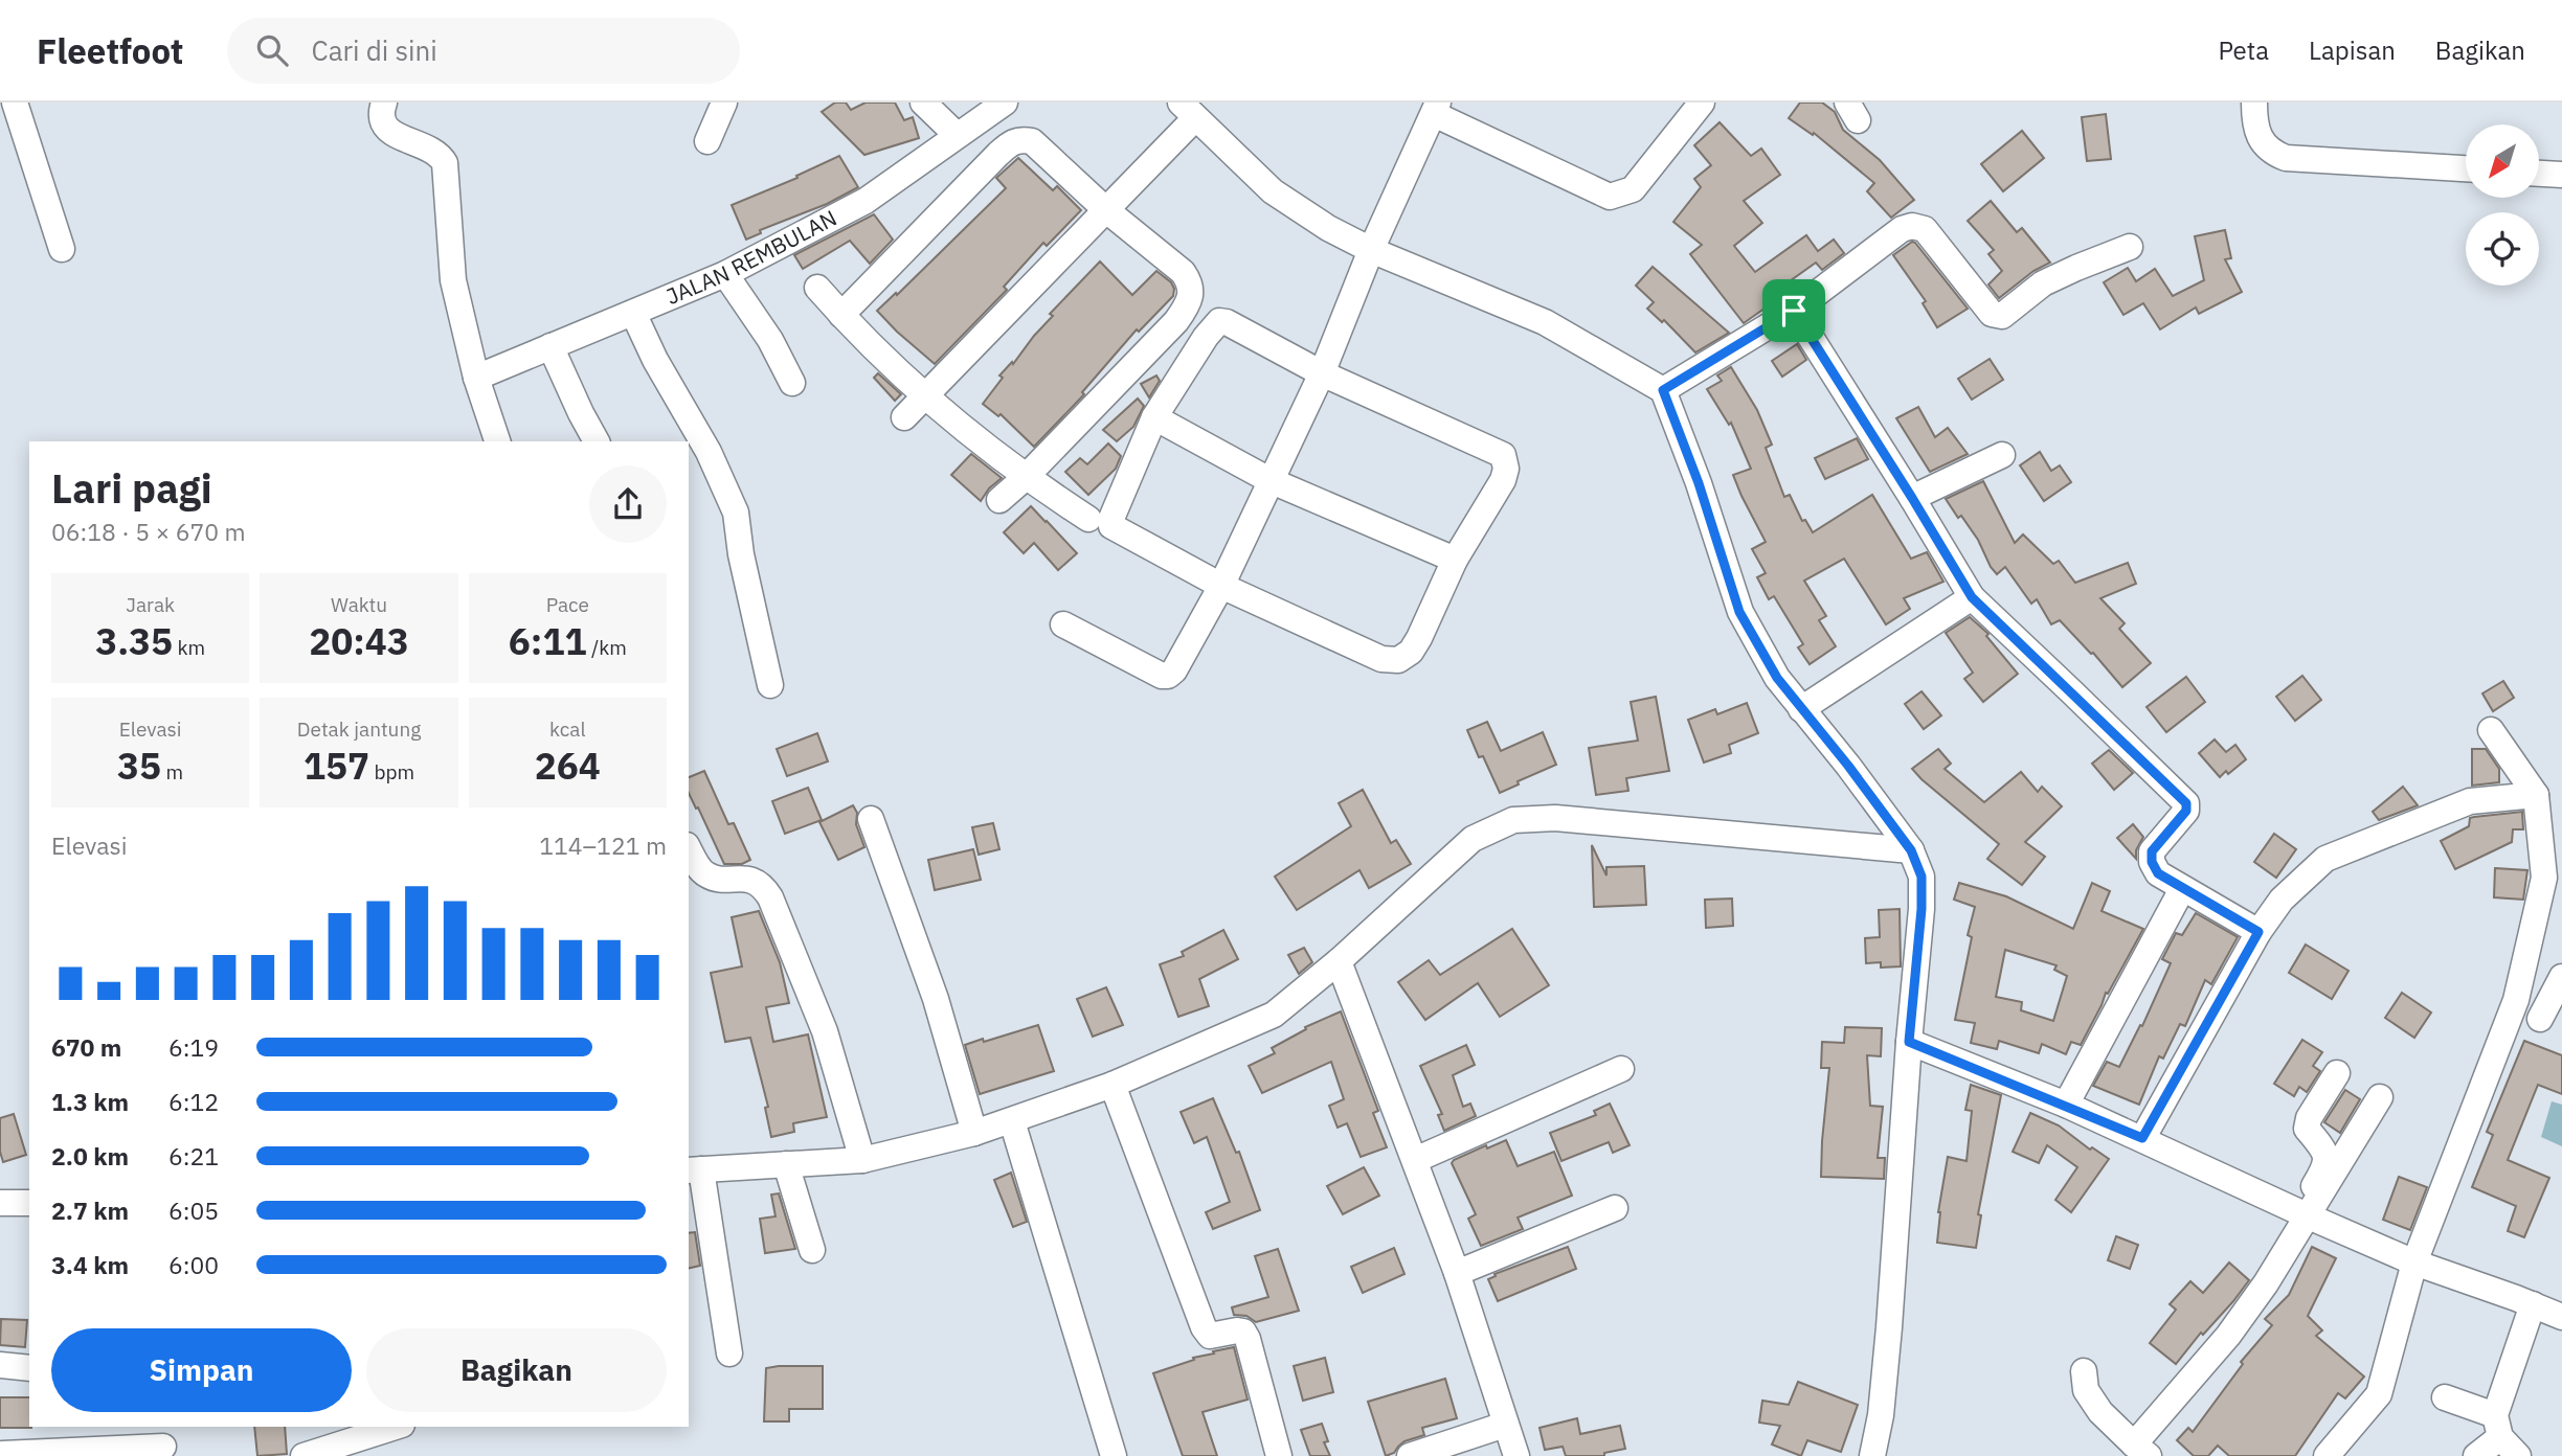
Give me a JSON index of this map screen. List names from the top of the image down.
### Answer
{
  "streets": {
    "street": ["JALAN REMBULAN"]
  },
  "north": "bottom left",
  "page": {
    "header": "Fleetfoot",
    "search": "Cari di sini",
    "nav": ["Peta", "Lapisan", "Bagikan"],
    "heading": ["Lari pagi", "06:18 · 5 × 670 m"],
    "stats": [
      ["Jarak", "3.35 km"],
      ["Waktu", "20:43"],
      ["Pace", "6:11 /km"],
      ["Elevasi", "35 m"],
      ["Detak jantung", "157 bpm"],
      ["kcal", "264"]
    ],
    "chart": ["Elevasi", "114–121 m"],
    "list": [
      {
        "name": "670 m",
        "note": "6:19"
      },
      {
        "name": "1.3 km",
        "note": "6:12"
      },
      {
        "name": "2.0 km",
        "note": "6:21"
      },
      {
        "name": "2.7 km",
        "note": "6:05"
      },
      {
        "name": "3.4 km",
        "note": "6:00"
      }
    ],
    "buttons": ["Simpan", "Bagikan"]
  }
}
